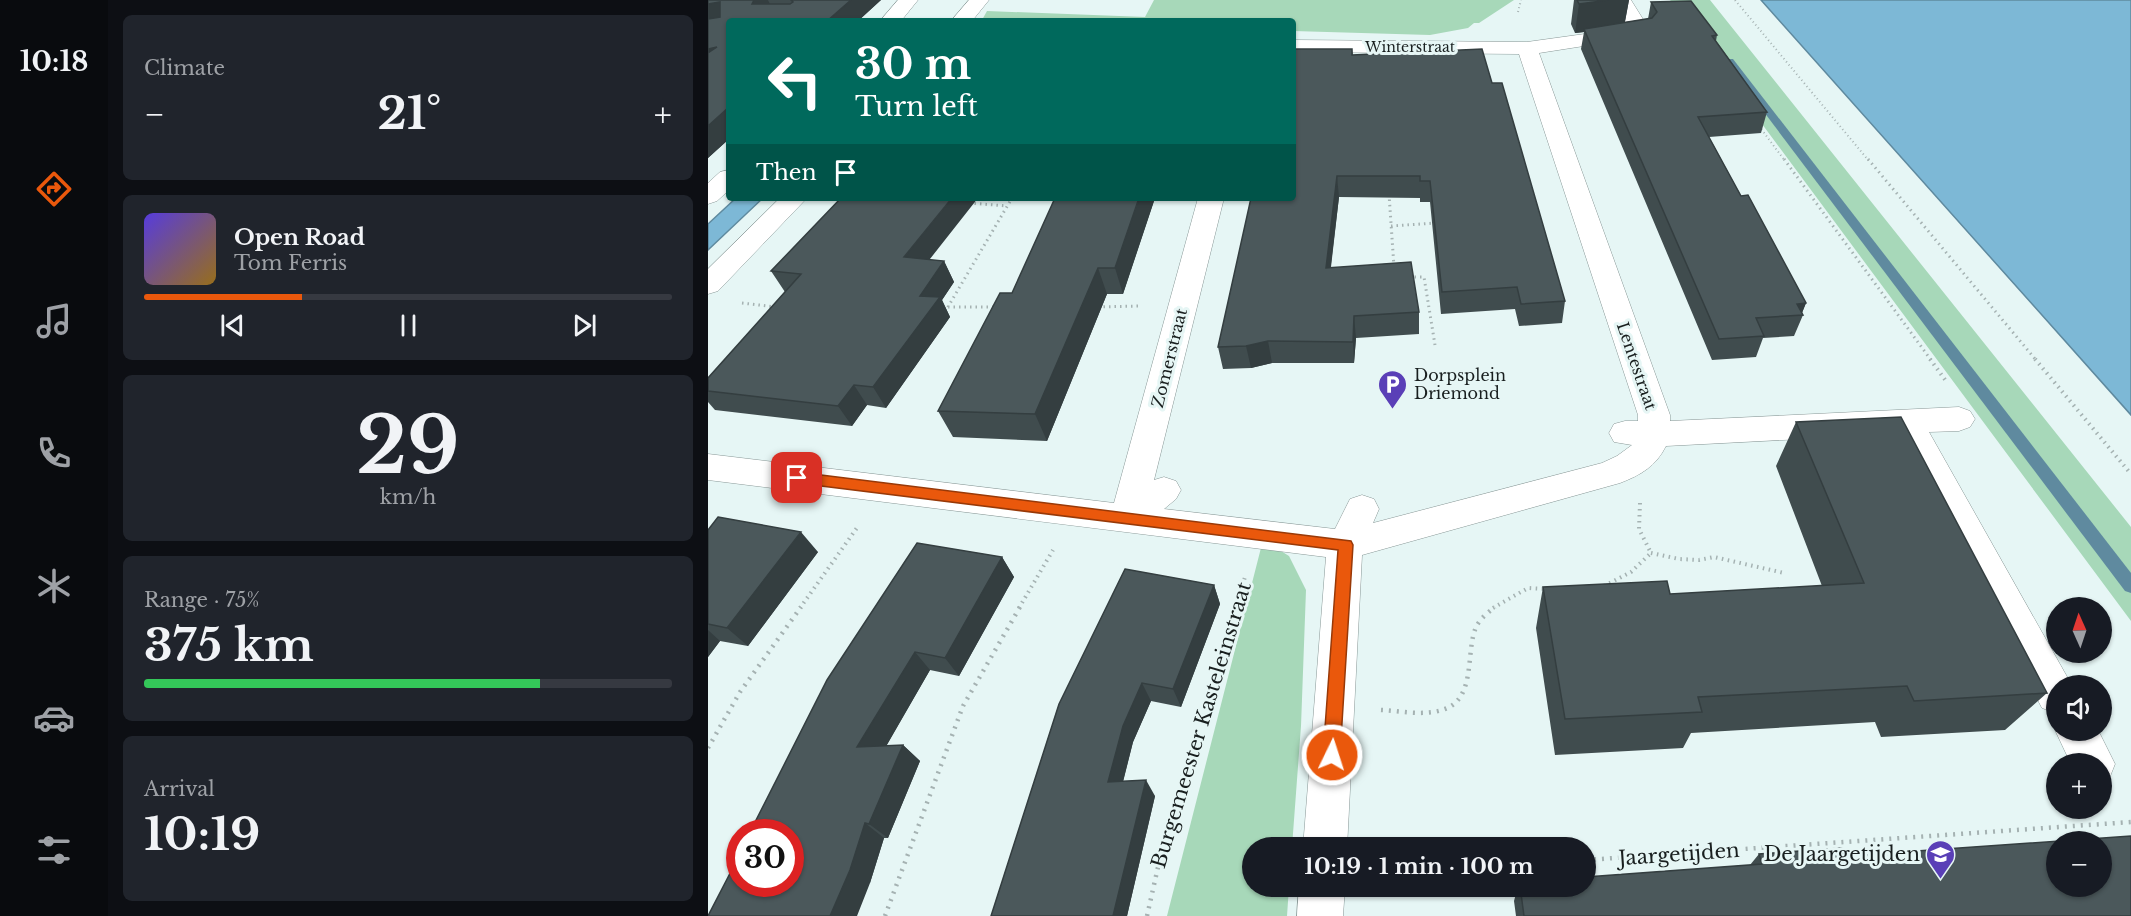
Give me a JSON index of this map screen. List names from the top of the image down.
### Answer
{
  "streets": {
    "street": ["Winterstraat", "Zomerstraat", "Lentestraat"],
    "path": ["Burgemeester Kasteleinstraat", "Jaargetijden"]
  },
  "crossings": [
    ["Winterstraat", "Lentestraat"]
  ],
  "places": {
    "parking": ["Dorpsplein Driemond"],
    "school or university": ["De Jaargetijden"]
  },
  "north": "top",
  "page": {
    "tabs": "10:18",
    "tile": [
      "Climate",
      ["29", "km/h"],
      ["Range · 75%", "375 km"],
      ["Arrival", "10:19"]
    ],
    "turn": ["30 m", "Turn left"],
    "heat": ["−", "21°", "+"],
    "then": "Then",
    "song": ["Open Road", "Tom Ferris"],
    "map_buttons": ["+", "−"],
    "limit": "30",
    "trip": "10:19 · 1 min · 100 m"
  }
}
